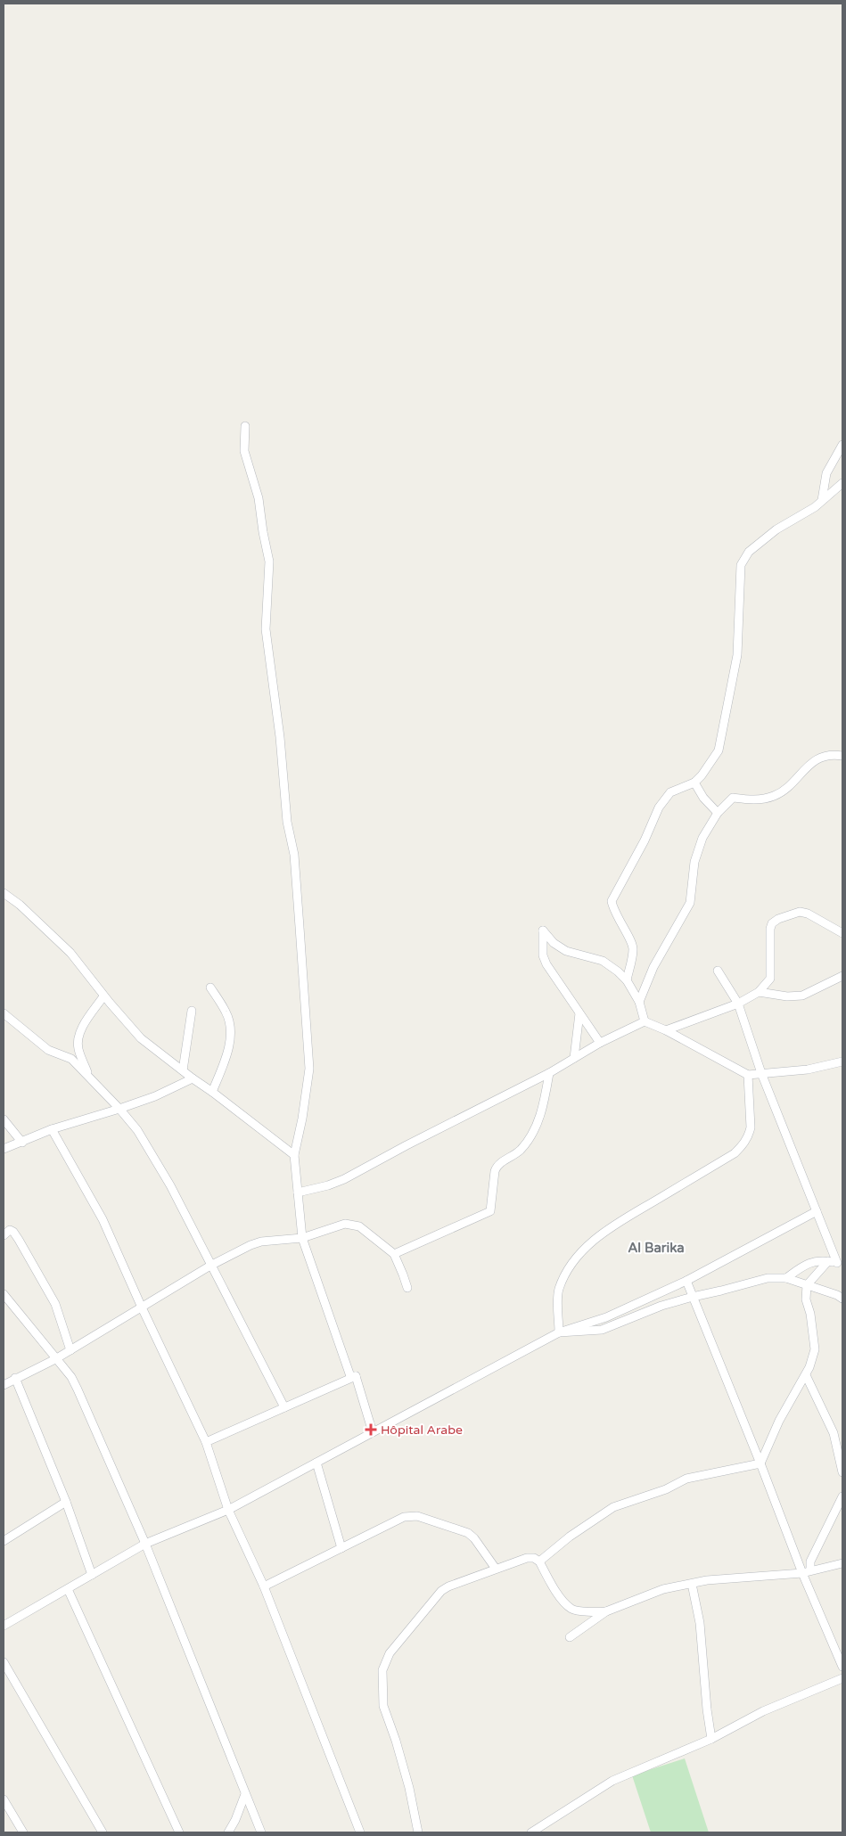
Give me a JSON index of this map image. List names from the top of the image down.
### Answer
{
  "districts": ["Al Barika"],
  "places": {
    "health": ["Hôpital Arabe"]
  }
}
